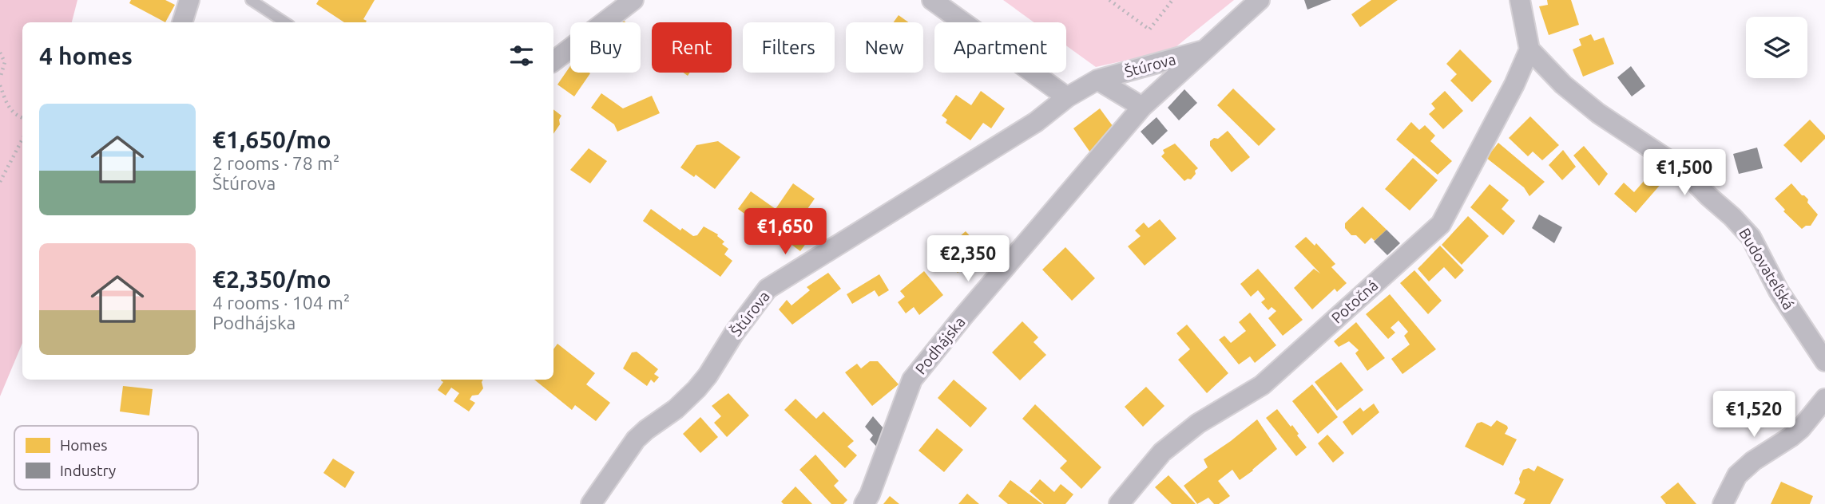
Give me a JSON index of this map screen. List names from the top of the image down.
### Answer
{
  "streets": {
    "street": [
      "Štúrova",
      "Budovateľská",
      "Potočná",
      "Podhájska"
    ]
  },
  "crossings": [
    ["Štúrova", "Podhájska"],
    ["Budovateľská", "Potočná"]
  ],
  "legend": ["Homes", "Industry"],
  "page": {
    "chip": [
      "Buy",
      "Rent",
      "Filters",
      "New",
      "Apartment"
    ],
    "heading": "4 homes",
    "list": [
      {
        "name": "€1,650/mo",
        "note": "2 rooms · 78 m² · Štúrova"
      },
      {
        "name": "€2,350/mo",
        "note": "4 rooms · 104 m² · Podhájska"
      }
    ],
    "price": [
      "€1,500",
      "€1,650",
      "€2,350",
      "€1,520"
    ]
  }
}
